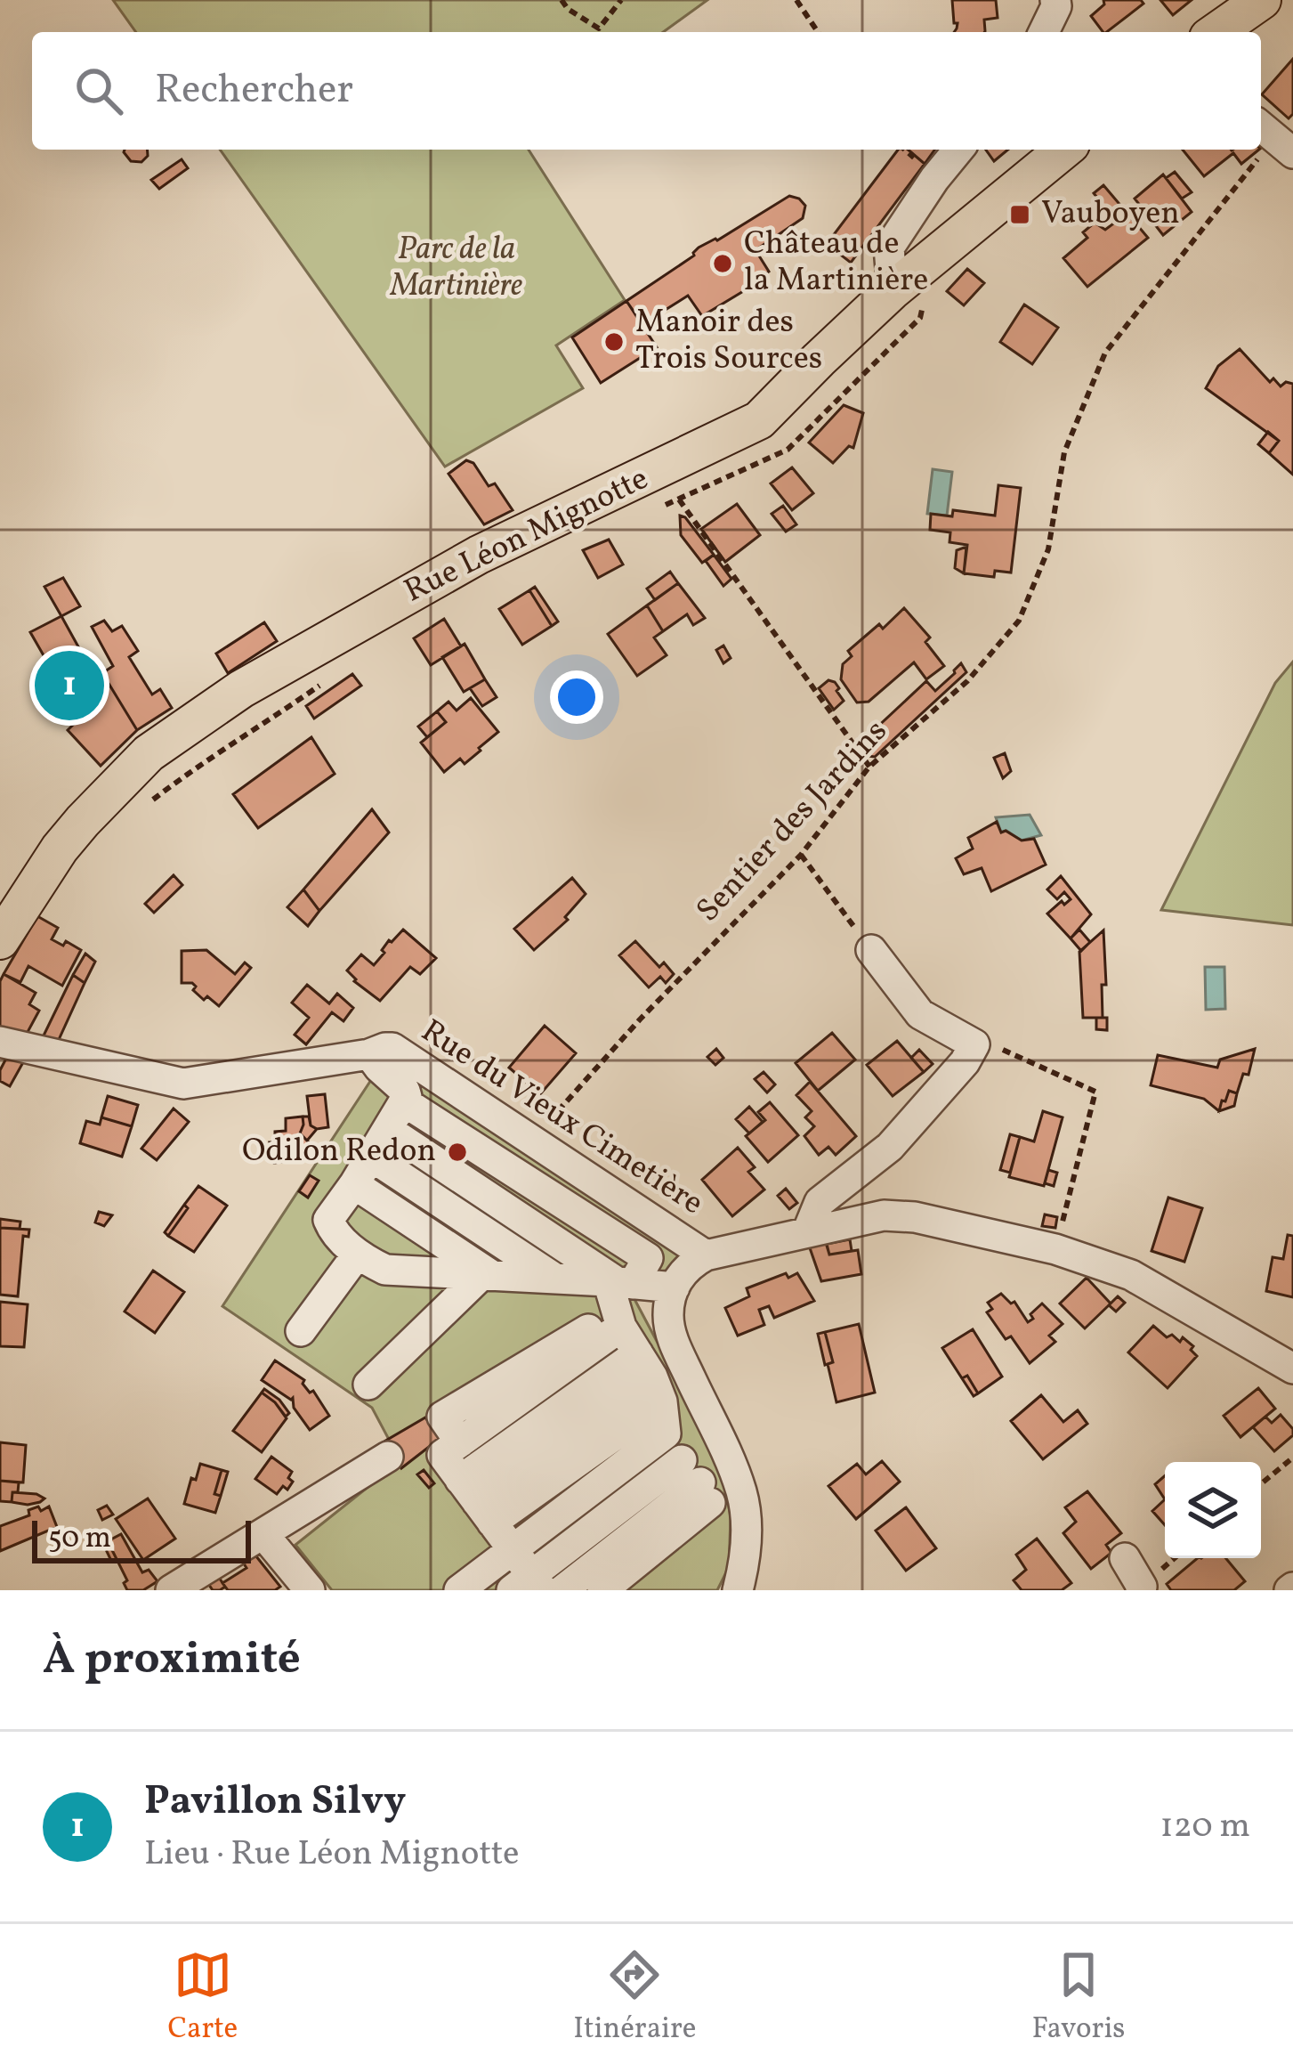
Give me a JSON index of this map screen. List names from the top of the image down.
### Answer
{
  "streets": {
    "main road": ["Rue Léon Mignotte"],
    "street": ["Rue du Vieux Cimetière"],
    "path": ["Sentier des Jardins"]
  },
  "crossings": [
    ["Sentier des Jardins", "Rue du Vieux Cimetière"]
  ],
  "parks": ["Parc de la Martinière"],
  "places": {
    "transit": ["Vauboyen"],
    "other": ["Château de la Martinière", "Manoir des Trois Sources", "Odilon Redon"]
  },
  "scale_bar": "50 m",
  "page": {
    "search": "Rechercher",
    "pins": "1",
    "scale": "50 m",
    "heading": "À proximité",
    "list": [
      {
        "mark": "1",
        "name": "Pavillon Silvy",
        "note": "Lieu · Rue Léon Mignotte",
        "value": "120 m"
      }
    ],
    "nav": ["Carte", "Itinéraire", "Favoris"]
  }
}
